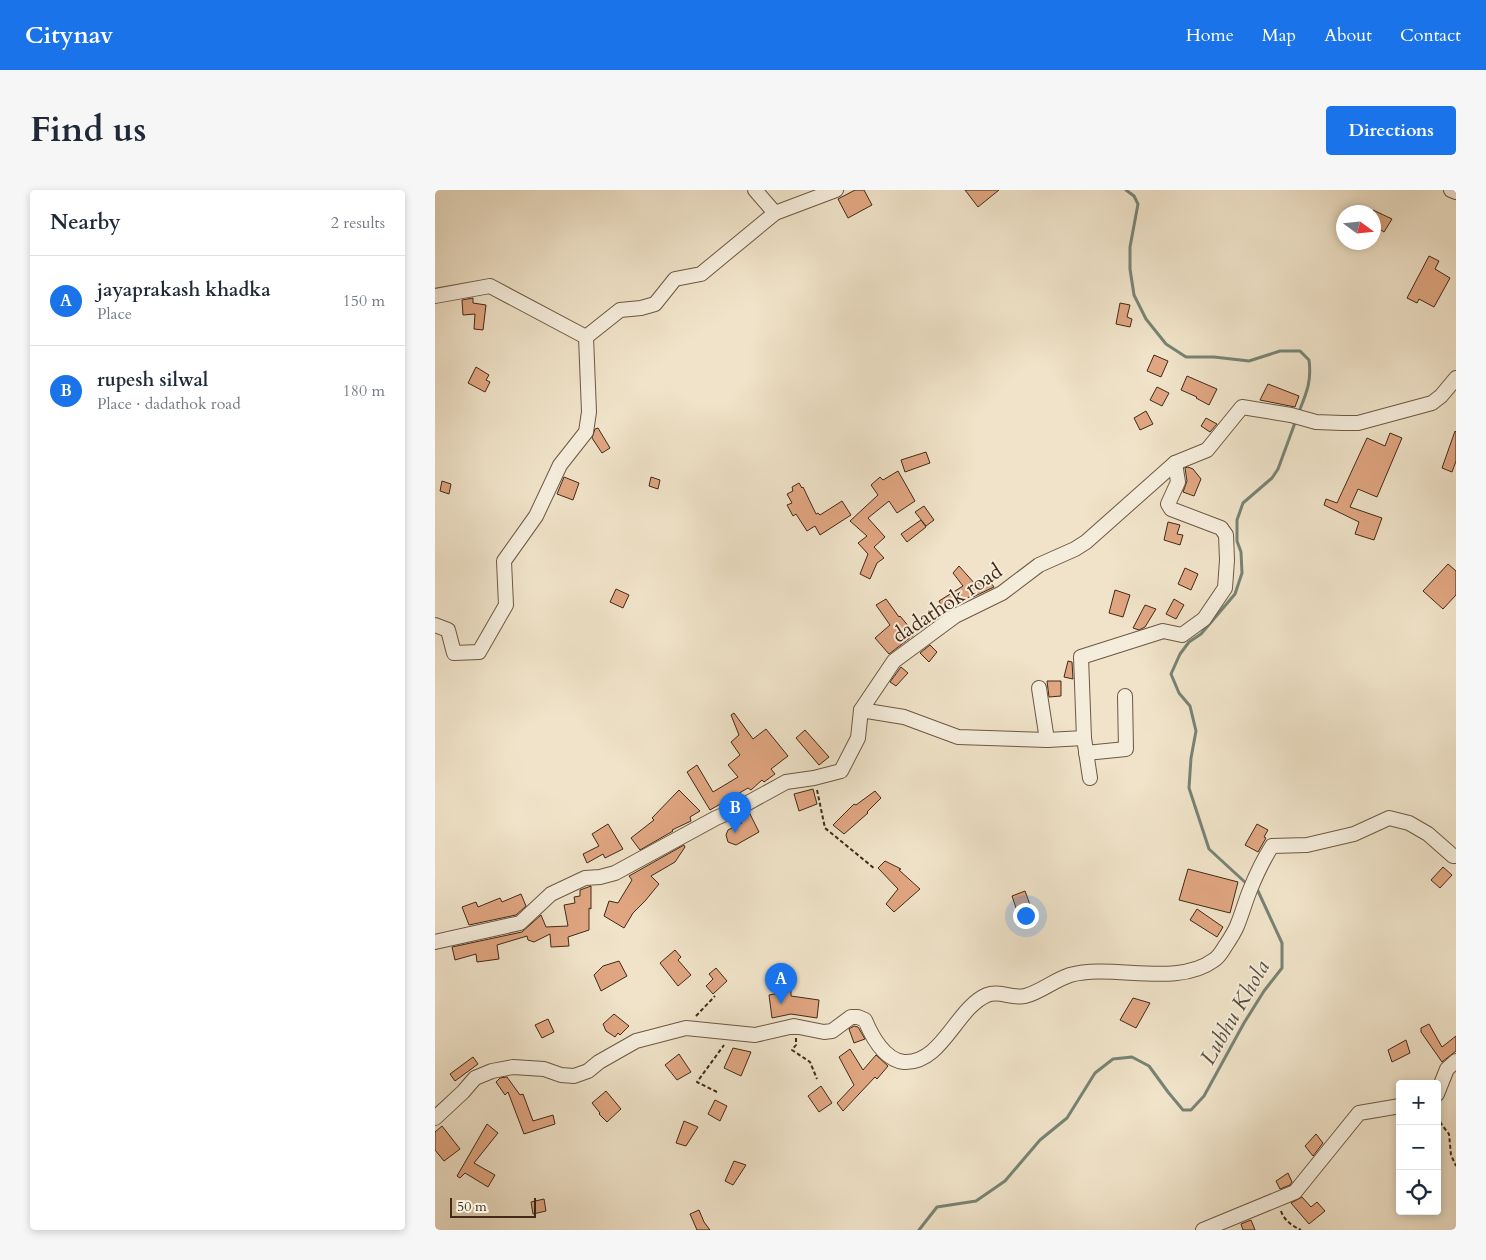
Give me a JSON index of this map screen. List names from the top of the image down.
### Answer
{
  "streets": {
    "street": ["dadathok road"]
  },
  "water": ["Lubhu Khola"],
  "scale_bar": "50 m",
  "north": "right",
  "page": {
    "header": "Citynav",
    "nav": [
      "Home",
      "Map",
      "About",
      "Contact"
    ],
    "title": "Find us",
    "buttons": "Directions",
    "heading": ["Nearby", "2 results"],
    "list": [
      {
        "mark": "A",
        "name": "jayaprakash khadka",
        "note": "Place",
        "value": "150 m"
      },
      {
        "mark": "B",
        "name": "rupesh silwal",
        "note": "Place · dadathok road",
        "value": "180 m"
      }
    ],
    "pins": ["B", "A"],
    "map_buttons": ["+", "−"],
    "scale": "50 m"
  }
}
